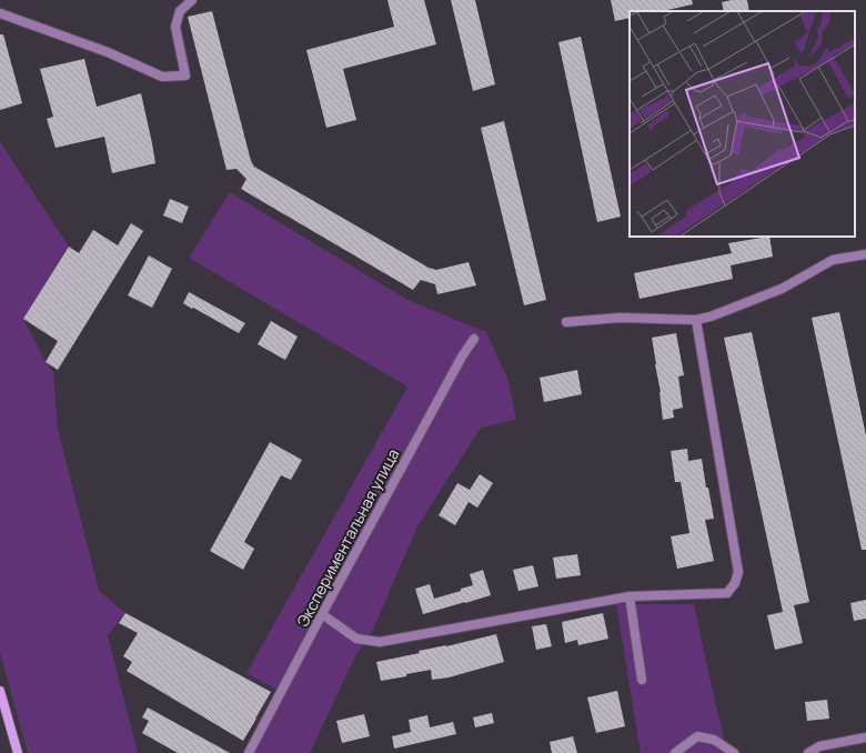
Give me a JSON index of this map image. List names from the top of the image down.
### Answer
{
  "streets": {
    "street": ["Экспериментальная улица"]
  }
}
